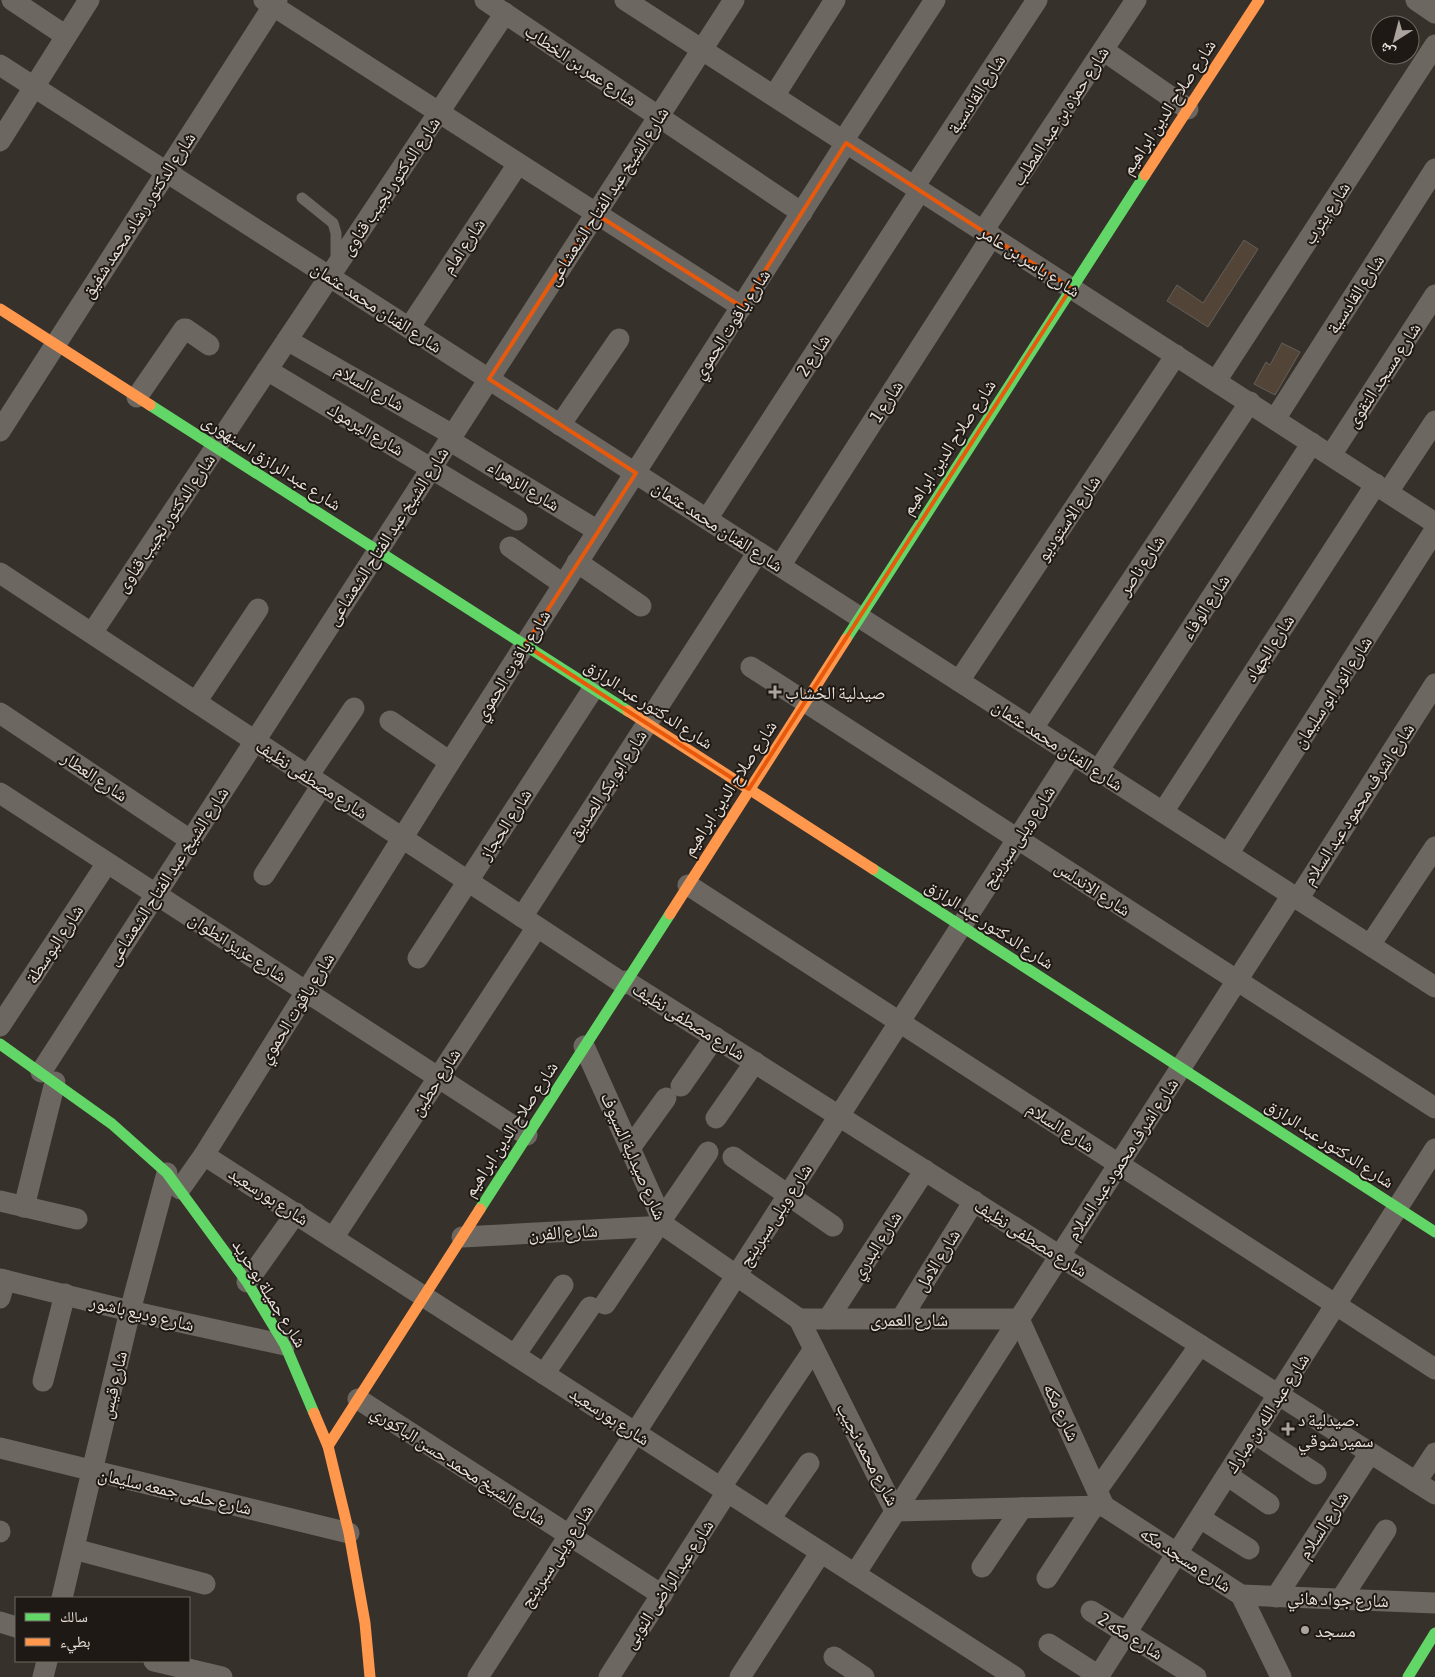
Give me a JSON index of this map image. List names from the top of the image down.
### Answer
{
  "streets": {
    "street": [
      "شارع عمر بن الخطاب",
      "شارع القادسية",
      "شارع صلاح الدين ابراهيم",
      "شارع حمزه بن عبد المطلب",
      "شارع الدكتور نجيب قناوى",
      "شارع الشيخ عبد الفتاح الشعشاعى",
      "شارع يثرب",
      "شارع الدكتور رشاد محمد شفيق",
      "شارع امام",
      "شارع ياسر بن عامر",
      "شارع الفنان محمد عثمان",
      "شارع ياقوت الحموي",
      "شارع 2",
      "شارع مسجد التقوى",
      "شارع السلام",
      "شارع 1",
      "شارع اليرموك",
      "شارع عبد الرازق السنهورى",
      "شارع الزهراء",
      "شارع الاستوديو",
      "شارع ناصر",
      "شارع الوفاء",
      "شارع الجهاد",
      "شارع انور ابو سليمان",
      "شارع الدكتور عبد الرازق",
      "شارع العطار",
      "شارع مصطفى نظيف",
      "شارع ابو بكر الصديق",
      "شارع اشرف محمود عبد السلام",
      "شارع الحجاز",
      "شارع ويلى سبرينج",
      "شارع الاندلس",
      "شارع البوسطة",
      "شارع عزيز انطوان",
      "شارع حطين",
      "شارع صيدلية السيوف",
      "شارع بورسعيد",
      "شارع الفرن",
      "شارع البدري",
      "شارع الامل",
      "شارع جميلة بوحريد",
      "شارع وديع باشور",
      "شارع العمرى",
      "شارع قيس",
      "شارع مكه",
      "شارع عبد الله بن مبارك",
      "شارع محمد نجيب",
      "شارع الشيخ محمد حسن الباكوري",
      "شارع حلمى جمعه سليمان",
      "شارع مسجد مكه",
      "شارع عبد الراضى النوبى",
      "شارع جواد هاني",
      "شارع مكه 2"
    ]
  },
  "crossings": [
    ["شارع عمر بن الخطاب", "شارع الدكتور نجيب قناوى"],
    ["شارع عمر بن الخطاب", "شارع الشيخ عبد الفتاح الشعشاعى"],
    ["شارع عمر بن الخطاب", "شارع ياقوت الحموي"],
    ["شارع القادسية", "شارع ياسر بن عامر"],
    ["شارع القادسية", "شارع 2"],
    ["شارع صلاح الدين ابراهيم", "شارع ياسر بن عامر"],
    ["شارع صلاح الدين ابراهيم", "شارع الفنان محمد عثمان"],
    ["شارع صلاح الدين ابراهيم", "شارع السلام"],
    ["شارع صلاح الدين ابراهيم", "شارع الدكتور عبد الرازق"],
    ["شارع صلاح الدين ابراهيم", "شارع مصطفى نظيف"],
    ["شارع صلاح الدين ابراهيم", "شارع الاندلس"],
    ["شارع صلاح الدين ابراهيم", "شارع عزيز انطوان"],
    ["شارع صلاح الدين ابراهيم", "شارع صيدلية السيوف"],
    ["شارع صلاح الدين ابراهيم", "شارع بورسعيد"],
    ["شارع صلاح الدين ابراهيم", "شارع الفرن"],
    ["شارع صلاح الدين ابراهيم", "شارع جميلة بوحريد"],
    ["شارع صلاح الدين ابراهيم", "شارع الشيخ محمد حسن الباكوري"],
    ["شارع حمزه بن عبد المطلب", "شارع ياسر بن عامر"],
    ["شارع حمزه بن عبد المطلب", "شارع 1"],
    ["شارع الدكتور نجيب قناوى", "شارع الفنان محمد عثمان"],
    ["شارع الدكتور نجيب قناوى", "شارع السلام"],
    ["شارع الدكتور نجيب قناوى", "شارع اليرموك"],
    ["شارع الدكتور نجيب قناوى", "شارع عبد الرازق السنهورى"],
    ["شارع الدكتور نجيب قناوى", "شارع مصطفى نظيف"],
    ["شارع الشيخ عبد الفتاح الشعشاعى", "شارع ياسر بن عامر"],
    ["شارع الشيخ عبد الفتاح الشعشاعى", "شارع الفنان محمد عثمان"],
    ["شارع الشيخ عبد الفتاح الشعشاعى", "شارع السلام"],
    ["شارع الشيخ عبد الفتاح الشعشاعى", "شارع اليرموك"],
    ["شارع الشيخ عبد الفتاح الشعشاعى", "شارع عبد الرازق السنهورى"],
    ["شارع الشيخ عبد الفتاح الشعشاعى", "شارع الزهراء"],
    ["شارع الشيخ عبد الفتاح الشعشاعى", "شارع العطار"],
    ["شارع الشيخ عبد الفتاح الشعشاعى", "شارع مصطفى نظيف"],
    ["شارع الشيخ عبد الفتاح الشعشاعى", "شارع عزيز انطوان"],
    ["شارع الشيخ عبد الفتاح الشعشاعى", "شارع جميلة بوحريد"],
    ["شارع يثرب", "شارع ياسر بن عامر"],
    ["شارع الدكتور رشاد محمد شفيق", "شارع الفنان محمد عثمان"],
    ["شارع الدكتور رشاد محمد شفيق", "شارع عبد الرازق السنهورى"],
    ["شارع امام", "شارع الفنان محمد عثمان"],
    ["شارع ياسر بن عامر", "شارع ياقوت الحموي"],
    ["شارع ياسر بن عامر", "شارع 2"],
    ["شارع ياسر بن عامر", "شارع مسجد التقوى"],
    ["شارع ياسر بن عامر", "شارع 1"],
    ["شارع ياسر بن عامر", "شارع الاستوديو"],
    ["شارع ياسر بن عامر", "شارع ناصر"],
    ["شارع ياسر بن عامر", "شارع الوفاء"],
    ["شارع ياسر بن عامر", "شارع الجهاد"],
    ["شارع الفنان محمد عثمان", "شارع ياقوت الحموي"],
    ["شارع الفنان محمد عثمان", "شارع 2"],
    ["شارع الفنان محمد عثمان", "شارع 1"],
    ["شارع الفنان محمد عثمان", "شارع الاستوديو"],
    ["شارع الفنان محمد عثمان", "شارع ناصر"],
    ["شارع الفنان محمد عثمان", "شارع الوفاء"],
    ["شارع الفنان محمد عثمان", "شارع الجهاد"],
    ["شارع الفنان محمد عثمان", "شارع انور ابو سليمان"],
    ["شارع الفنان محمد عثمان", "شارع ابو بكر الصديق"],
    ["شارع الفنان محمد عثمان", "شارع اشرف محمود عبد السلام"],
    ["شارع الفنان محمد عثمان", "شارع ويلى سبرينج"],
    ["شارع ياقوت الحموي", "شارع عبد الرازق السنهورى"],
    ["شارع ياقوت الحموي", "شارع الزهراء"],
    ["شارع ياقوت الحموي", "شارع الدكتور عبد الرازق"],
    ["شارع ياقوت الحموي", "شارع مصطفى نظيف"],
    ["شارع ياقوت الحموي", "شارع عزيز انطوان"],
    ["شارع ياقوت الحموي", "شارع بورسعيد"],
    ["شارع ياقوت الحموي", "شارع جميلة بوحريد"],
    ["شارع ياقوت الحموي", "شارع قيس"],
    ["شارع السلام", "شارع الزهراء"],
    ["شارع السلام", "شارع مصطفى نظيف"],
    ["شارع السلام", "شارع اشرف محمود عبد السلام"],
    ["شارع السلام", "شارع ويلى سبرينج"],
    ["شارع السلام", "شارع عبد الله بن مبارك"],
    ["شارع السلام", "شارع جواد هاني"],
    ["شارع عبد الرازق السنهورى", "شارع الدكتور عبد الرازق"],
    ["شارع الدكتور عبد الرازق", "شارع ابو بكر الصديق"],
    ["شارع الدكتور عبد الرازق", "شارع اشرف محمود عبد السلام"],
    ["شارع الدكتور عبد الرازق", "شارع الحجاز"],
    ["شارع الدكتور عبد الرازق", "شارع ويلى سبرينج"],
    ["شارع الدكتور عبد الرازق", "شارع عبد الله بن مبارك"],
    ["شارع مصطفى نظيف", "شارع ابو بكر الصديق"],
    ["شارع مصطفى نظيف", "شارع اشرف محمود عبد السلام"],
    ["شارع مصطفى نظيف", "شارع الحجاز"],
    ["شارع مصطفى نظيف", "شارع ويلى سبرينج"],
    ["شارع مصطفى نظيف", "شارع حطين"],
    ["شارع مصطفى نظيف", "شارع البدري"],
    ["شارع مصطفى نظيف", "شارع الامل"],
    ["شارع مصطفى نظيف", "شارع عبد الله بن مبارك"],
    ["شارع ابو بكر الصديق", "شارع حطين"],
    ["شارع اشرف محمود عبد السلام", "شارع الاندلس"],
    ["شارع اشرف محمود عبد السلام", "شارع بورسعيد"],
    ["شارع اشرف محمود عبد السلام", "شارع العمرى"],
    ["شارع اشرف محمود عبد السلام", "شارع مكه"],
    ["شارع اشرف محمود عبد السلام", "شارع محمد نجيب"],
    ["شارع ويلى سبرينج", "شارع الاندلس"],
    ["شارع ويلى سبرينج", "شارع صيدلية السيوف"],
    ["شارع ويلى سبرينج", "شارع بورسعيد"],
    ["شارع ويلى سبرينج", "شارع الشيخ محمد حسن الباكوري"],
    ["شارع البوسطة", "شارع عزيز انطوان"],
    ["شارع عزيز انطوان", "شارع حطين"],
    ["شارع حطين", "شارع بورسعيد"],
    ["شارع صيدلية السيوف", "شارع الفرن"],
    ["شارع صيدلية السيوف", "شارع العمرى"],
    ["شارع صيدلية السيوف", "شارع محمد نجيب"],
    ["شارع بورسعيد", "شارع عبد الراضى النوبى"],
    ["شارع البدري", "شارع العمرى"],
    ["شارع الامل", "شارع العمرى"],
    ["شارع جميلة بوحريد", "شارع وديع باشور"],
    ["شارع جميلة بوحريد", "شارع قيس"],
    ["شارع جميلة بوحريد", "شارع حلمى جمعه سليمان"],
    ["شارع وديع باشور", "شارع قيس"],
    ["شارع العمرى", "شارع مكه"],
    ["شارع العمرى", "شارع محمد نجيب"],
    ["شارع قيس", "شارع حلمى جمعه سليمان"],
    ["شارع مكه", "شارع محمد نجيب"],
    ["شارع مكه", "شارع مسجد مكه"],
    ["شارع عبد الله بن مبارك", "شارع مسجد مكه"],
    ["شارع عبد الله بن مبارك", "شارع مكه 2"],
    ["شارع محمد نجيب", "شارع مسجد مكه"],
    ["شارع محمد نجيب", "شارع عبد الراضى النوبى"],
    ["شارع الشيخ محمد حسن الباكوري", "شارع عبد الراضى النوبى"],
    ["شارع مسجد مكه", "شارع جواد هاني"]
  ],
  "places": {
    "health": ["صيدلية الخشاب", "صيدلية د. سمير شوقي"],
    "other": ["مسجد"]
  },
  "legend": ["سالك", "بطيء"],
  "north": "bottom left"
}
